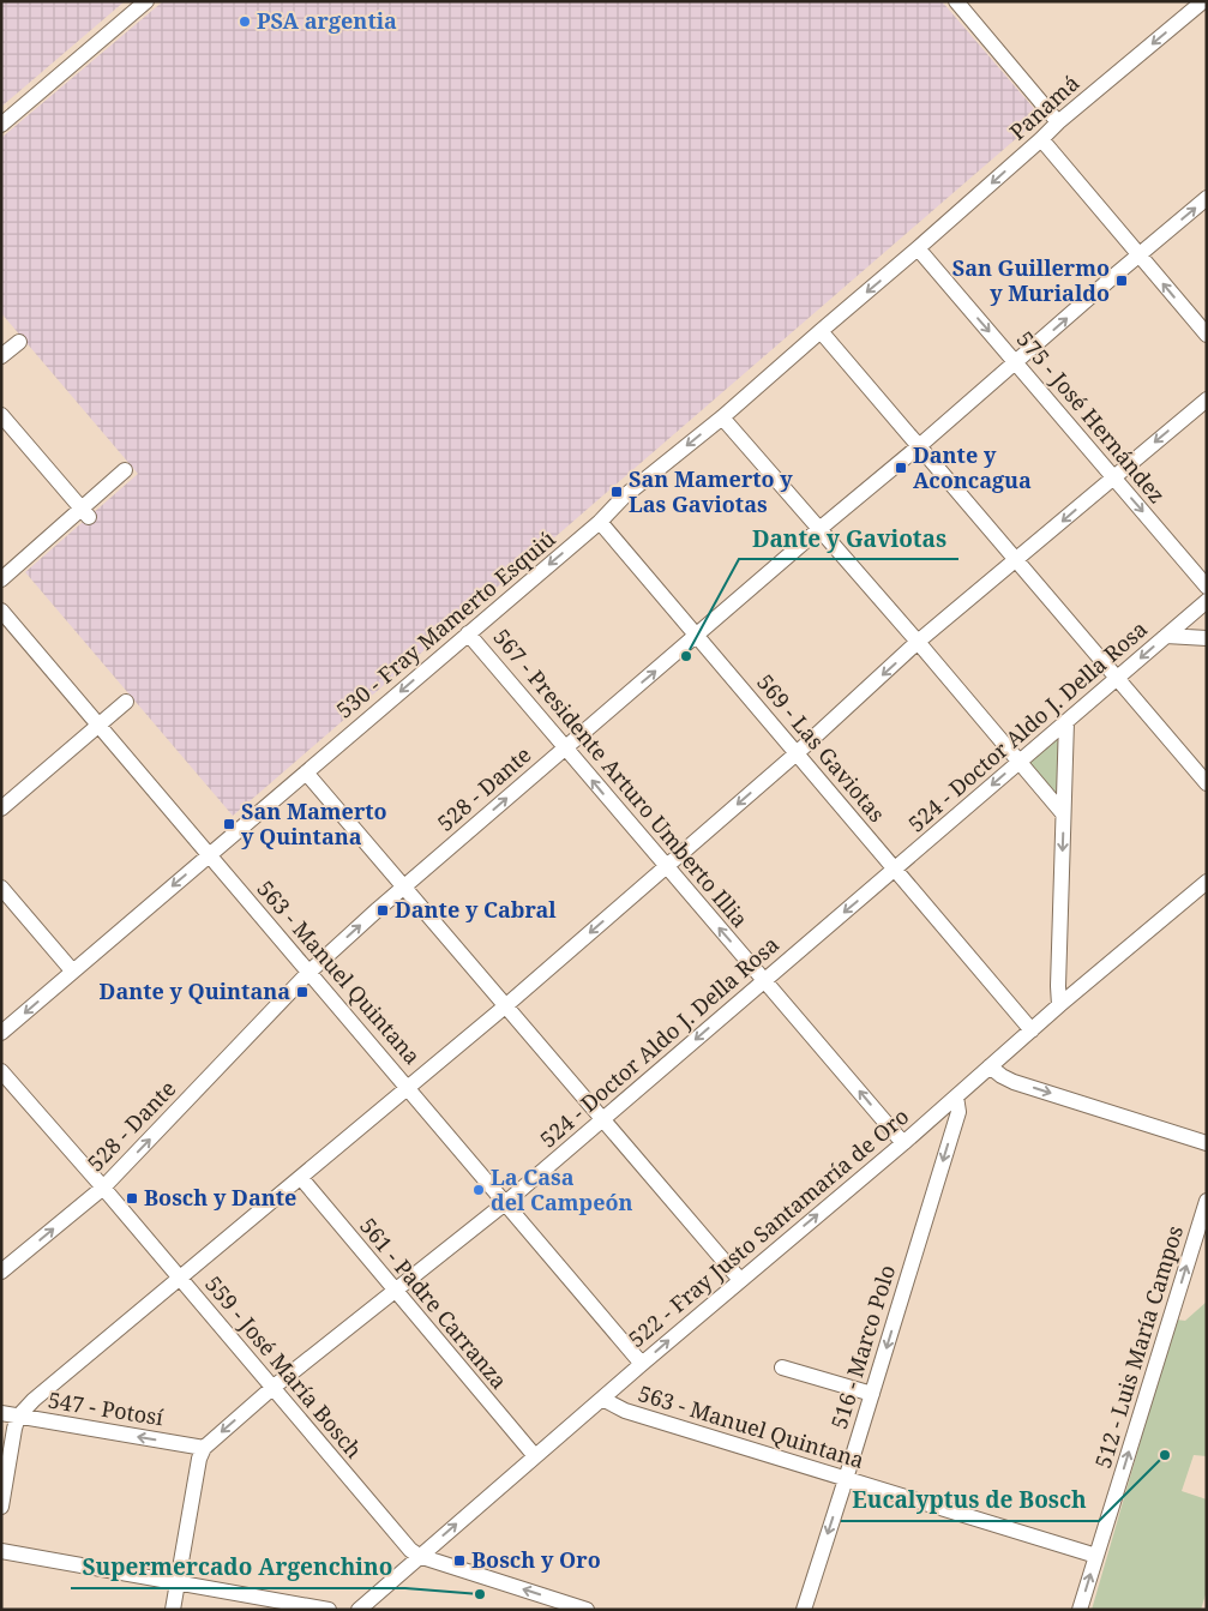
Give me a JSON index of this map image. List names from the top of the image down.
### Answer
{
  "streets": {
    "street": [
      "Panamá",
      "575 - José Hernández",
      "530 - Fray Mamerto Esquiú",
      "524 - Doctor Aldo J. Della Rosa",
      "569 - Las Gaviotas",
      "567 - Presidente Arturo Umberto Illia",
      "528 - Dante",
      "563 - Manuel Quintana",
      "522 - Fray Justo Santamaría de Oro",
      "561 - Padre Carranza",
      "516 - Marco Polo",
      "512 - Luis María Campos",
      "559 - José María Bosch",
      "547 - Potosí"
    ]
  },
  "crossings": [
    ["Panamá", "575 - José Hernández"],
    ["Panamá", "530 - Fray Mamerto Esquiú"],
    ["575 - José Hernández", "530 - Fray Mamerto Esquiú"],
    ["575 - José Hernández", "528 - Dante"],
    ["530 - Fray Mamerto Esquiú", "569 - Las Gaviotas"],
    ["530 - Fray Mamerto Esquiú", "567 - Presidente Arturo Umberto Illia"],
    ["530 - Fray Mamerto Esquiú", "563 - Manuel Quintana"],
    ["524 - Doctor Aldo J. Della Rosa", "569 - Las Gaviotas"],
    ["524 - Doctor Aldo J. Della Rosa", "567 - Presidente Arturo Umberto Illia"],
    ["524 - Doctor Aldo J. Della Rosa", "563 - Manuel Quintana"],
    ["524 - Doctor Aldo J. Della Rosa", "561 - Padre Carranza"],
    ["524 - Doctor Aldo J. Della Rosa", "559 - José María Bosch"],
    ["524 - Doctor Aldo J. Della Rosa", "547 - Potosí"],
    ["569 - Las Gaviotas", "528 - Dante"],
    ["569 - Las Gaviotas", "522 - Fray Justo Santamaría de Oro"],
    ["567 - Presidente Arturo Umberto Illia", "528 - Dante"],
    ["567 - Presidente Arturo Umberto Illia", "522 - Fray Justo Santamaría de Oro"],
    ["528 - Dante", "563 - Manuel Quintana"],
    ["528 - Dante", "559 - José María Bosch"],
    ["563 - Manuel Quintana", "522 - Fray Justo Santamaría de Oro"],
    ["563 - Manuel Quintana", "516 - Marco Polo"],
    ["563 - Manuel Quintana", "512 - Luis María Campos"],
    ["522 - Fray Justo Santamaría de Oro", "561 - Padre Carranza"],
    ["522 - Fray Justo Santamaría de Oro", "516 - Marco Polo"],
    ["522 - Fray Justo Santamaría de Oro", "559 - José María Bosch"]
  ],
  "one_way": [
    "Panamá",
    "530 - Fray Mamerto Esquiú",
    "524 - Doctor Aldo J. Della Rosa",
    "567 - Presidente Arturo Umberto Illia",
    "528 - Dante",
    "522 - Fray Justo Santamaría de Oro",
    "516 - Marco Polo",
    "512 - Luis María Campos",
    "547 - Potosí"
  ],
  "places": {
    "other": [
      "PSA argentia",
      "Dante y Gaviotas",
      "La Casa del Campeón",
      "Eucalyptus de Bosch",
      "Supermercado Argenchino"
    ],
    "transit": [
      "San Guillermo y Murialdo",
      "Dante y Aconcagua",
      "San Mamerto y Las Gaviotas",
      "San Mamerto y Quintana",
      "Dante y Cabral",
      "Dante y Quintana",
      "Bosch y Dante",
      "Bosch y Oro"
    ]
  }
}
